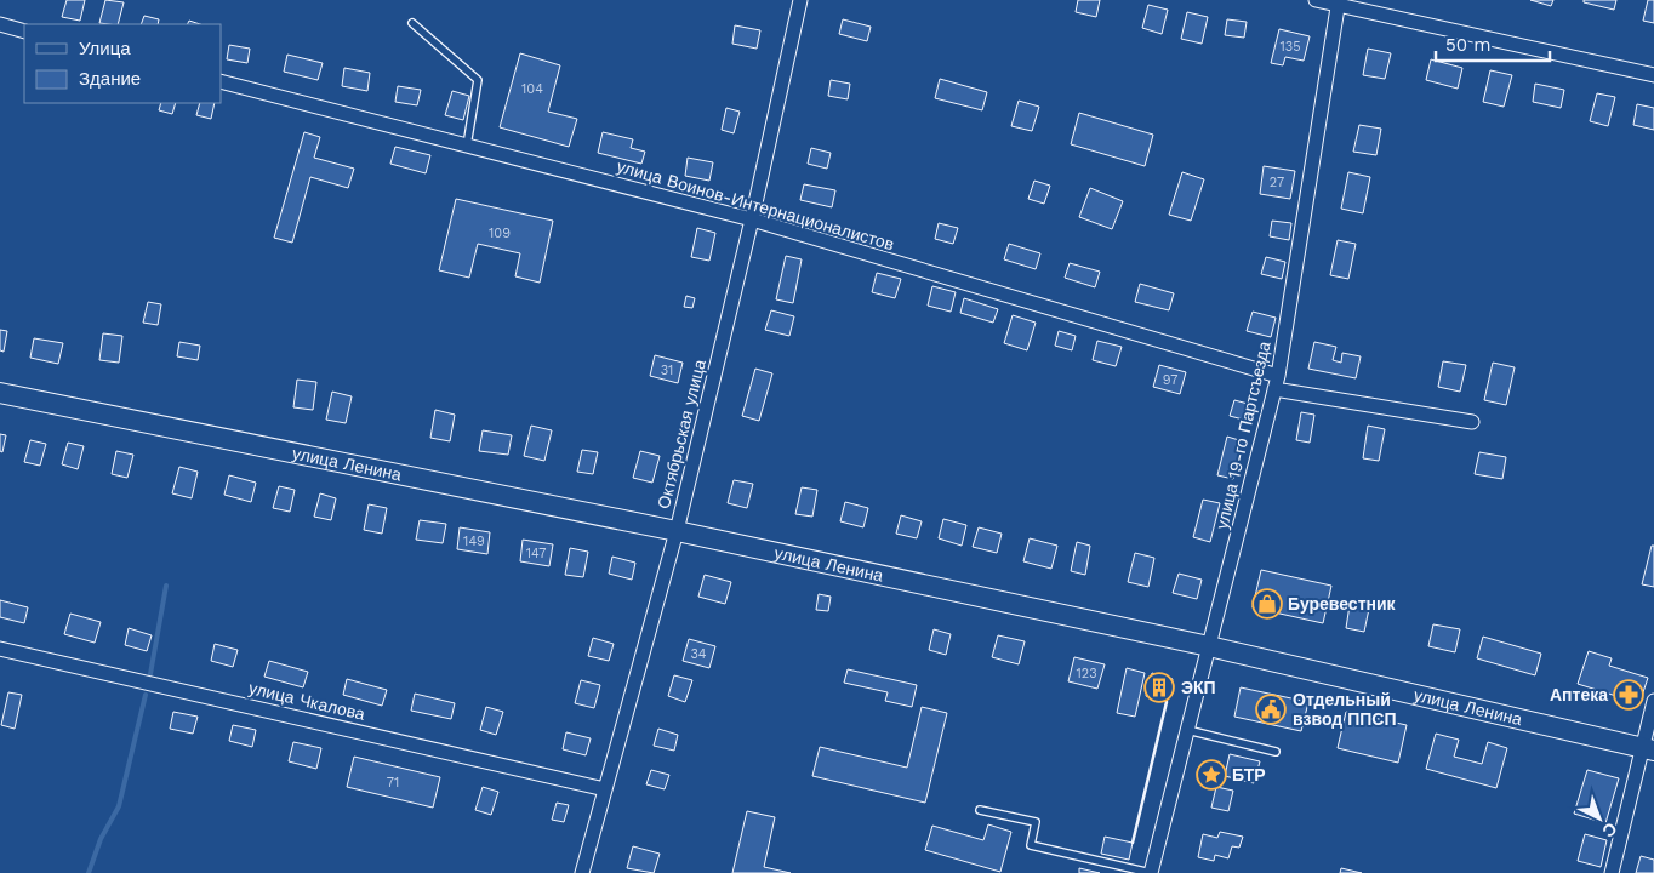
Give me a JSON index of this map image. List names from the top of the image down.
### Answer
{
  "streets": {
    "main road": ["улица Ленина"],
    "street": [
      "улица Воинов-Интернационалистов",
      "Октябрьская улица",
      "улица 19-го Партсъезда",
      "улица Чкалова"
    ]
  },
  "crossings": [
    ["улица Воинов-Интернационалистов", "Октябрьская улица"],
    ["улица Воинов-Интернационалистов", "улица 19-го Партсъезда"],
    ["Октябрьская улица", "улица Ленина"],
    ["Октябрьская улица", "улица Чкалова"],
    ["улица 19-го Партсъезда", "улица Ленина"]
  ],
  "places": {
    "shop": ["Буревестник"],
    "building": ["ЭКП"],
    "pharmacy": ["Аптека"],
    "public building": ["Отдельный взвод ППСП"],
    "place": ["БТР"]
  },
  "house_numbers": [
    "135",
    "104",
    "27",
    "109",
    "31",
    "97",
    "149",
    "147",
    "34",
    "123",
    "71"
  ],
  "legend": ["Улица", "Здание"],
  "scale_bar": "50 m",
  "north": "bottom right"
}
